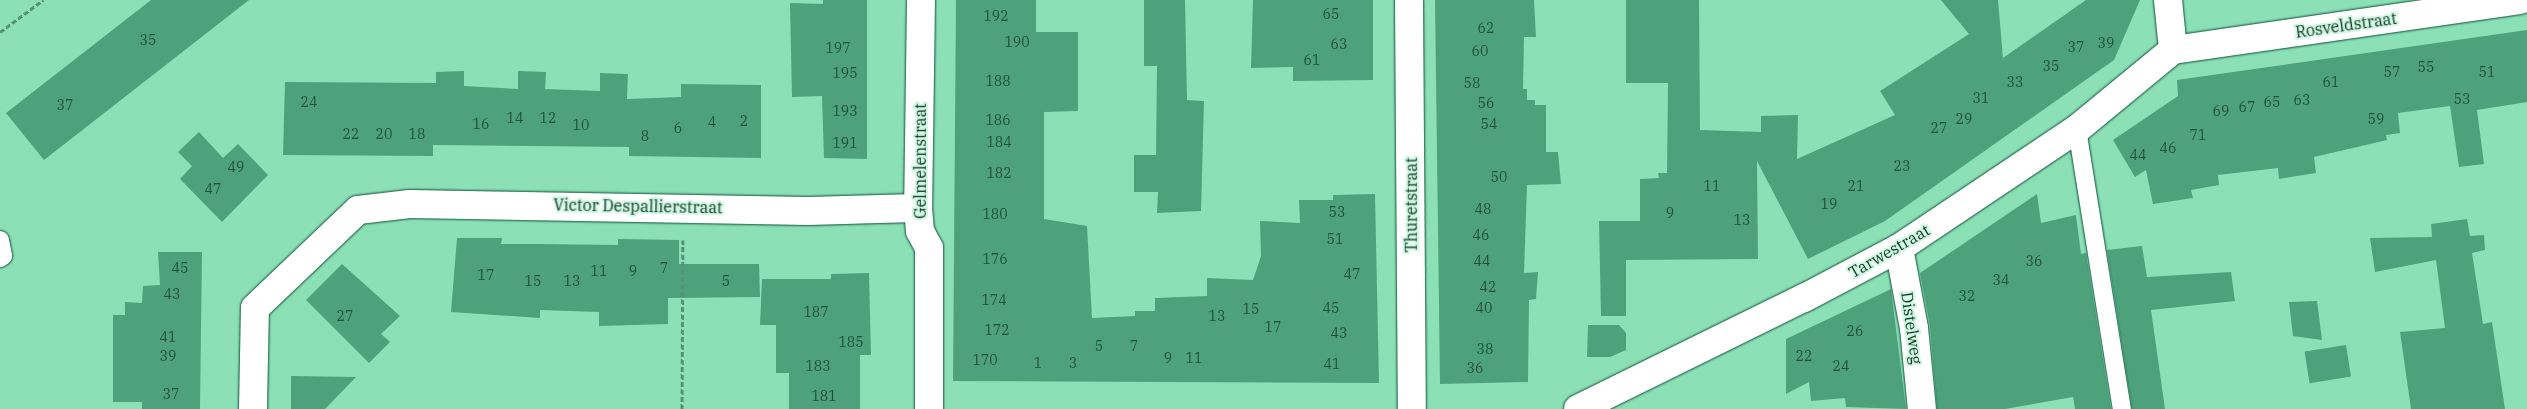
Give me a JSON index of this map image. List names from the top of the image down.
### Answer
{
  "streets": {
    "street": [
      "Rosveldstraat",
      "Gelmelenstraat",
      "Thuretstraat",
      "Victor Despallierstraat",
      "Tarwestraat",
      "Distelweg"
    ]
  },
  "crossings": [
    ["Rosveldstraat", "Tarwestraat"],
    ["Gelmelenstraat", "Victor Despallierstraat"],
    ["Tarwestraat", "Distelweg"]
  ],
  "house_numbers": [
    "65",
    "192",
    "62",
    "35",
    "190",
    "39",
    "63",
    "37",
    "197",
    "60",
    "61",
    "35",
    "55",
    "57",
    "51",
    "195",
    "188",
    "33",
    "61",
    "58",
    "31",
    "53",
    "63",
    "24",
    "65",
    "56",
    "37",
    "67",
    "193",
    "69",
    "14",
    "12",
    "29",
    "59",
    "186",
    "2",
    "4",
    "16",
    "54",
    "10",
    "6",
    "27",
    "22",
    "20",
    "18",
    "71",
    "8",
    "184",
    "191",
    "46",
    "44",
    "23",
    "49",
    "182",
    "50",
    "11",
    "21",
    "47",
    "19",
    "48",
    "53",
    "9",
    "180",
    "13",
    "46",
    "51",
    "176",
    "44",
    "36",
    "45",
    "7",
    "11",
    "9",
    "47",
    "17",
    "34",
    "15",
    "13",
    "5",
    "42",
    "43",
    "32",
    "174",
    "45",
    "40",
    "15",
    "187",
    "27",
    "13",
    "17",
    "172",
    "26",
    "43",
    "41",
    "185",
    "5",
    "7",
    "38",
    "39",
    "22",
    "9",
    "11",
    "170",
    "1",
    "3",
    "41",
    "183",
    "24",
    "36",
    "37",
    "181"
  ]
}
